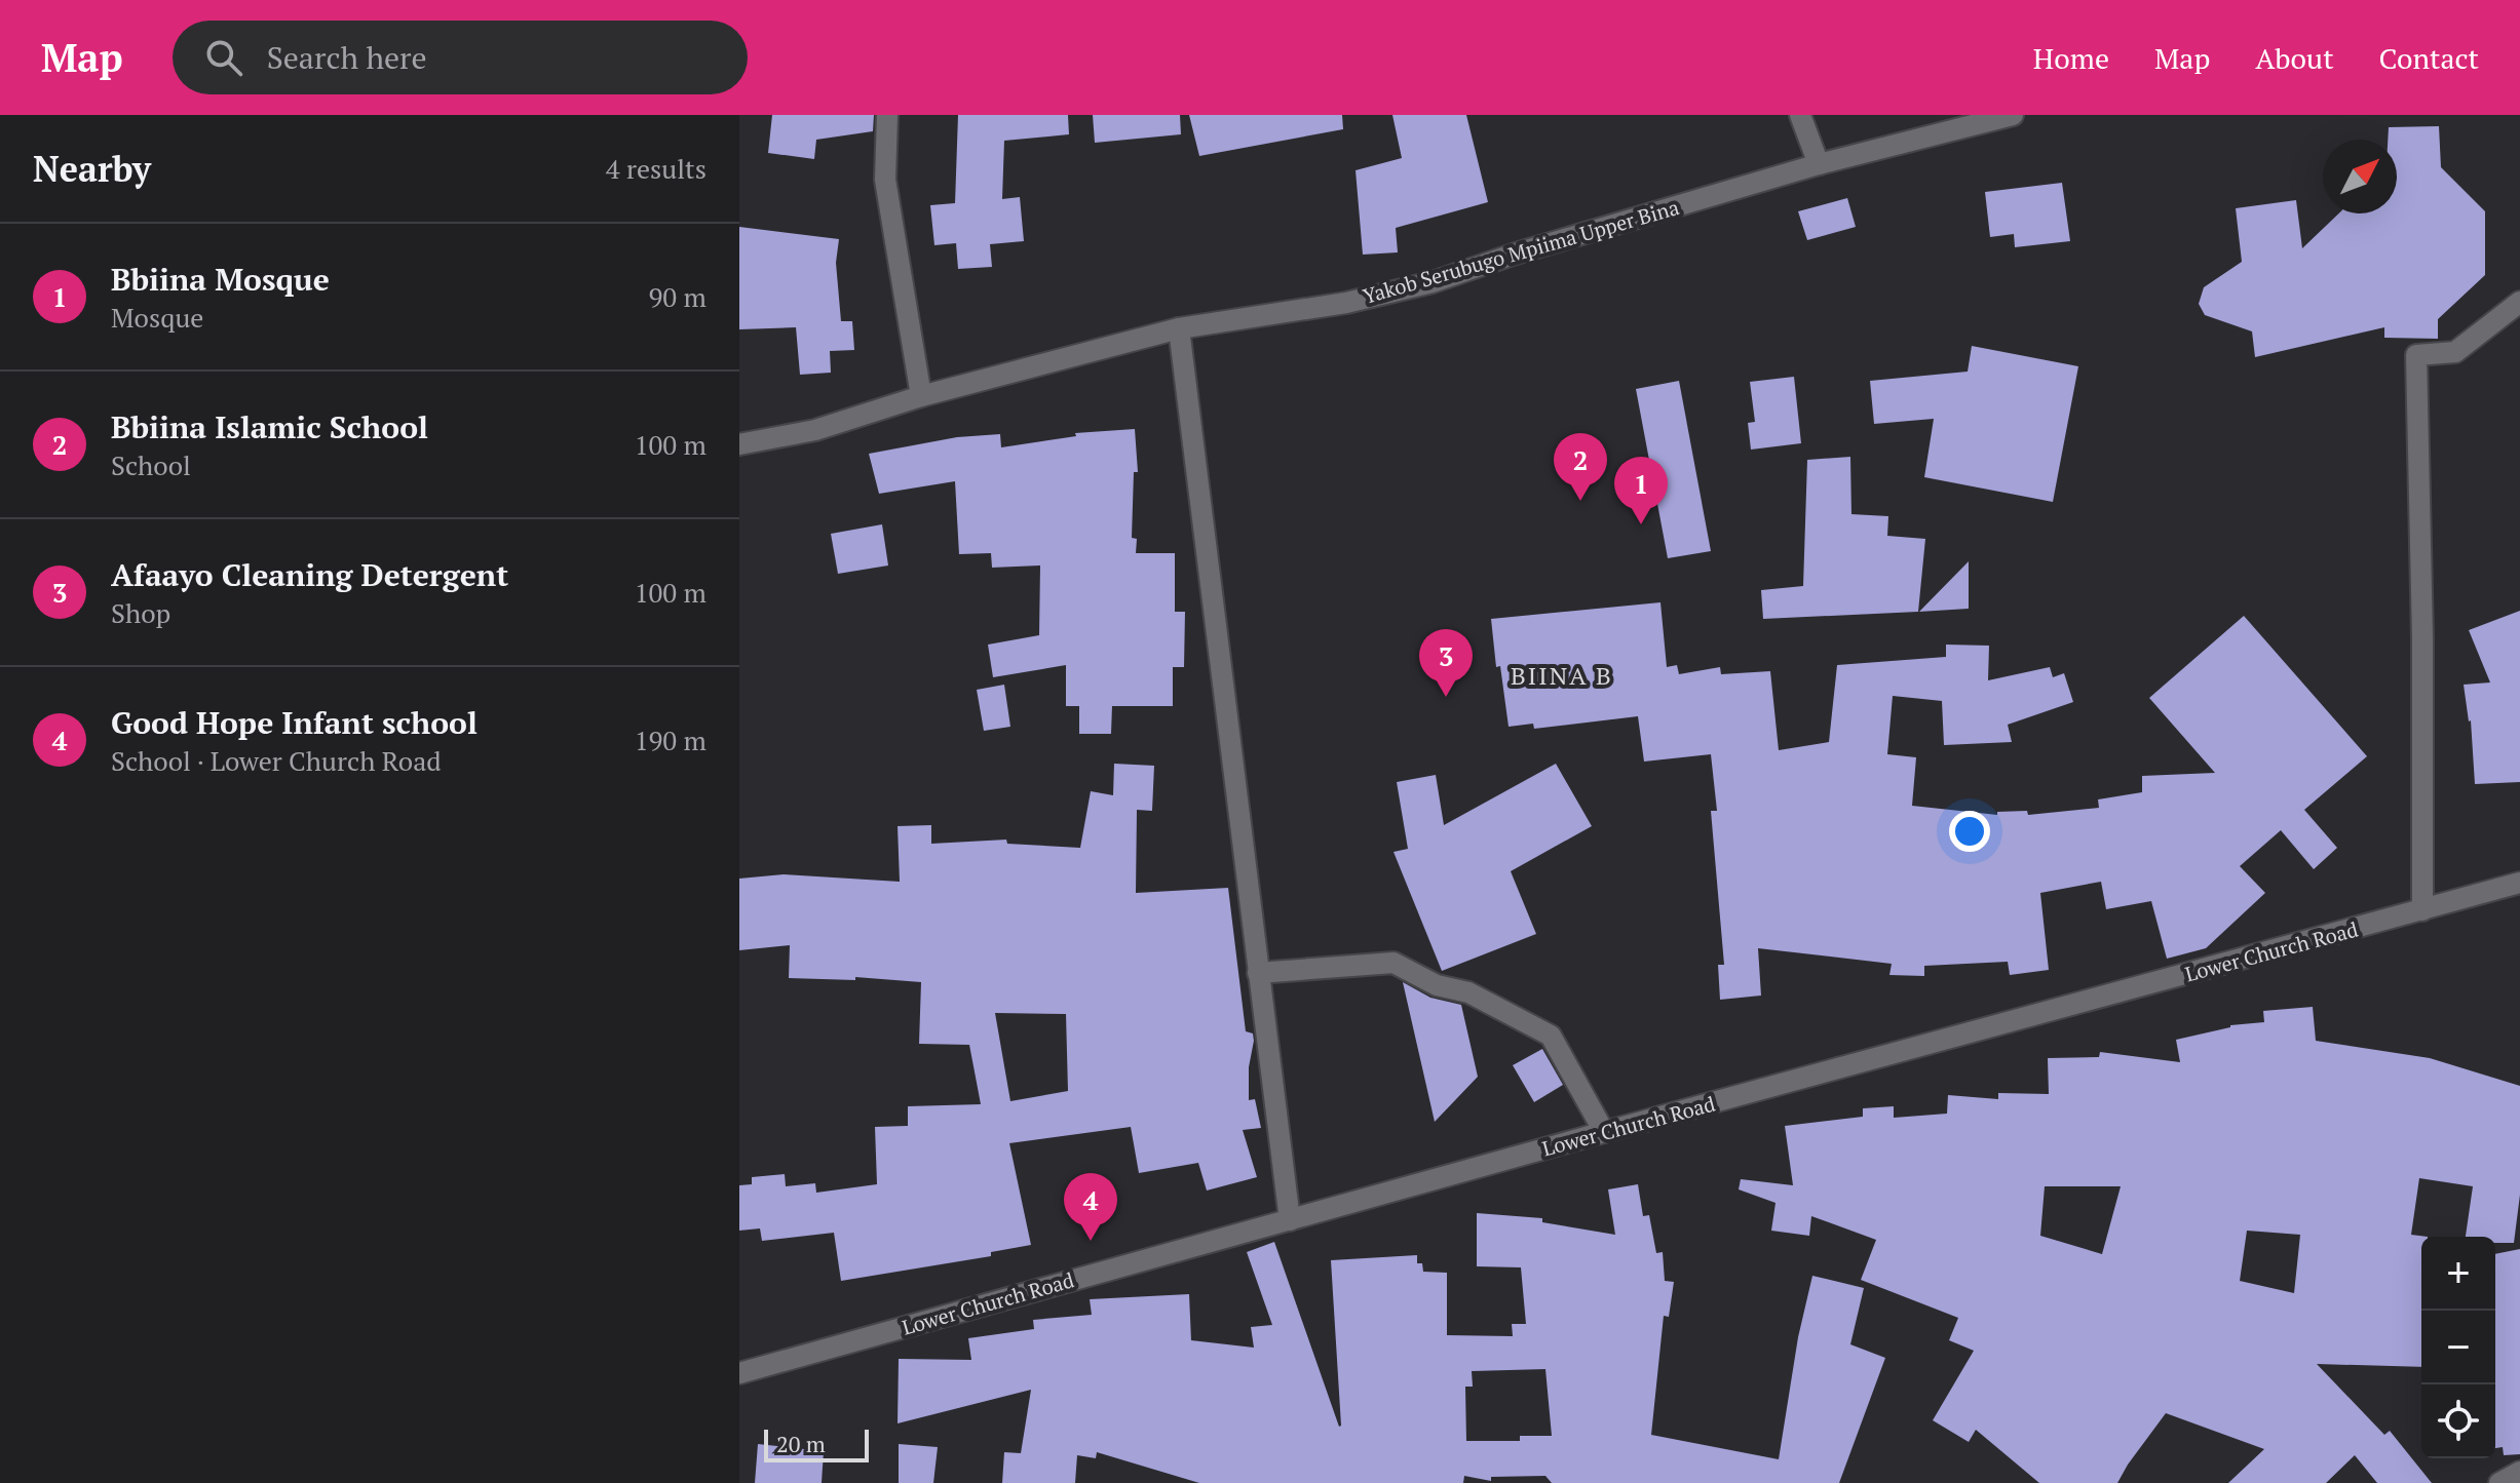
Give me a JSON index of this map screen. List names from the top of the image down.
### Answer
{
  "streets": {
    "street": ["Yakob Serubugo Mpiima Upper Bina", "Lower Church Road"]
  },
  "districts": ["BIINA B"],
  "scale_bar": "20 m",
  "north": "top right",
  "page": {
    "header": "Map",
    "search": "Search here",
    "nav": [
      "Home",
      "Map",
      "About",
      "Contact"
    ],
    "heading": ["Nearby", "4 results"],
    "list": [
      {
        "mark": "1",
        "name": "Bbiina Mosque",
        "note": "Mosque",
        "value": "90 m"
      },
      {
        "mark": "2",
        "name": "Bbiina Islamic School",
        "note": "School",
        "value": "100 m"
      },
      {
        "mark": "3",
        "name": "Afaayo Cleaning Detergent",
        "note": "Shop",
        "value": "100 m"
      },
      {
        "mark": "4",
        "name": "Good Hope Infant school",
        "note": "School · Lower Church Road",
        "value": "190 m"
      }
    ],
    "pins": [
      "2",
      "1",
      "3",
      "4"
    ],
    "map_buttons": ["+", "−"],
    "scale": "20 m"
  }
}
